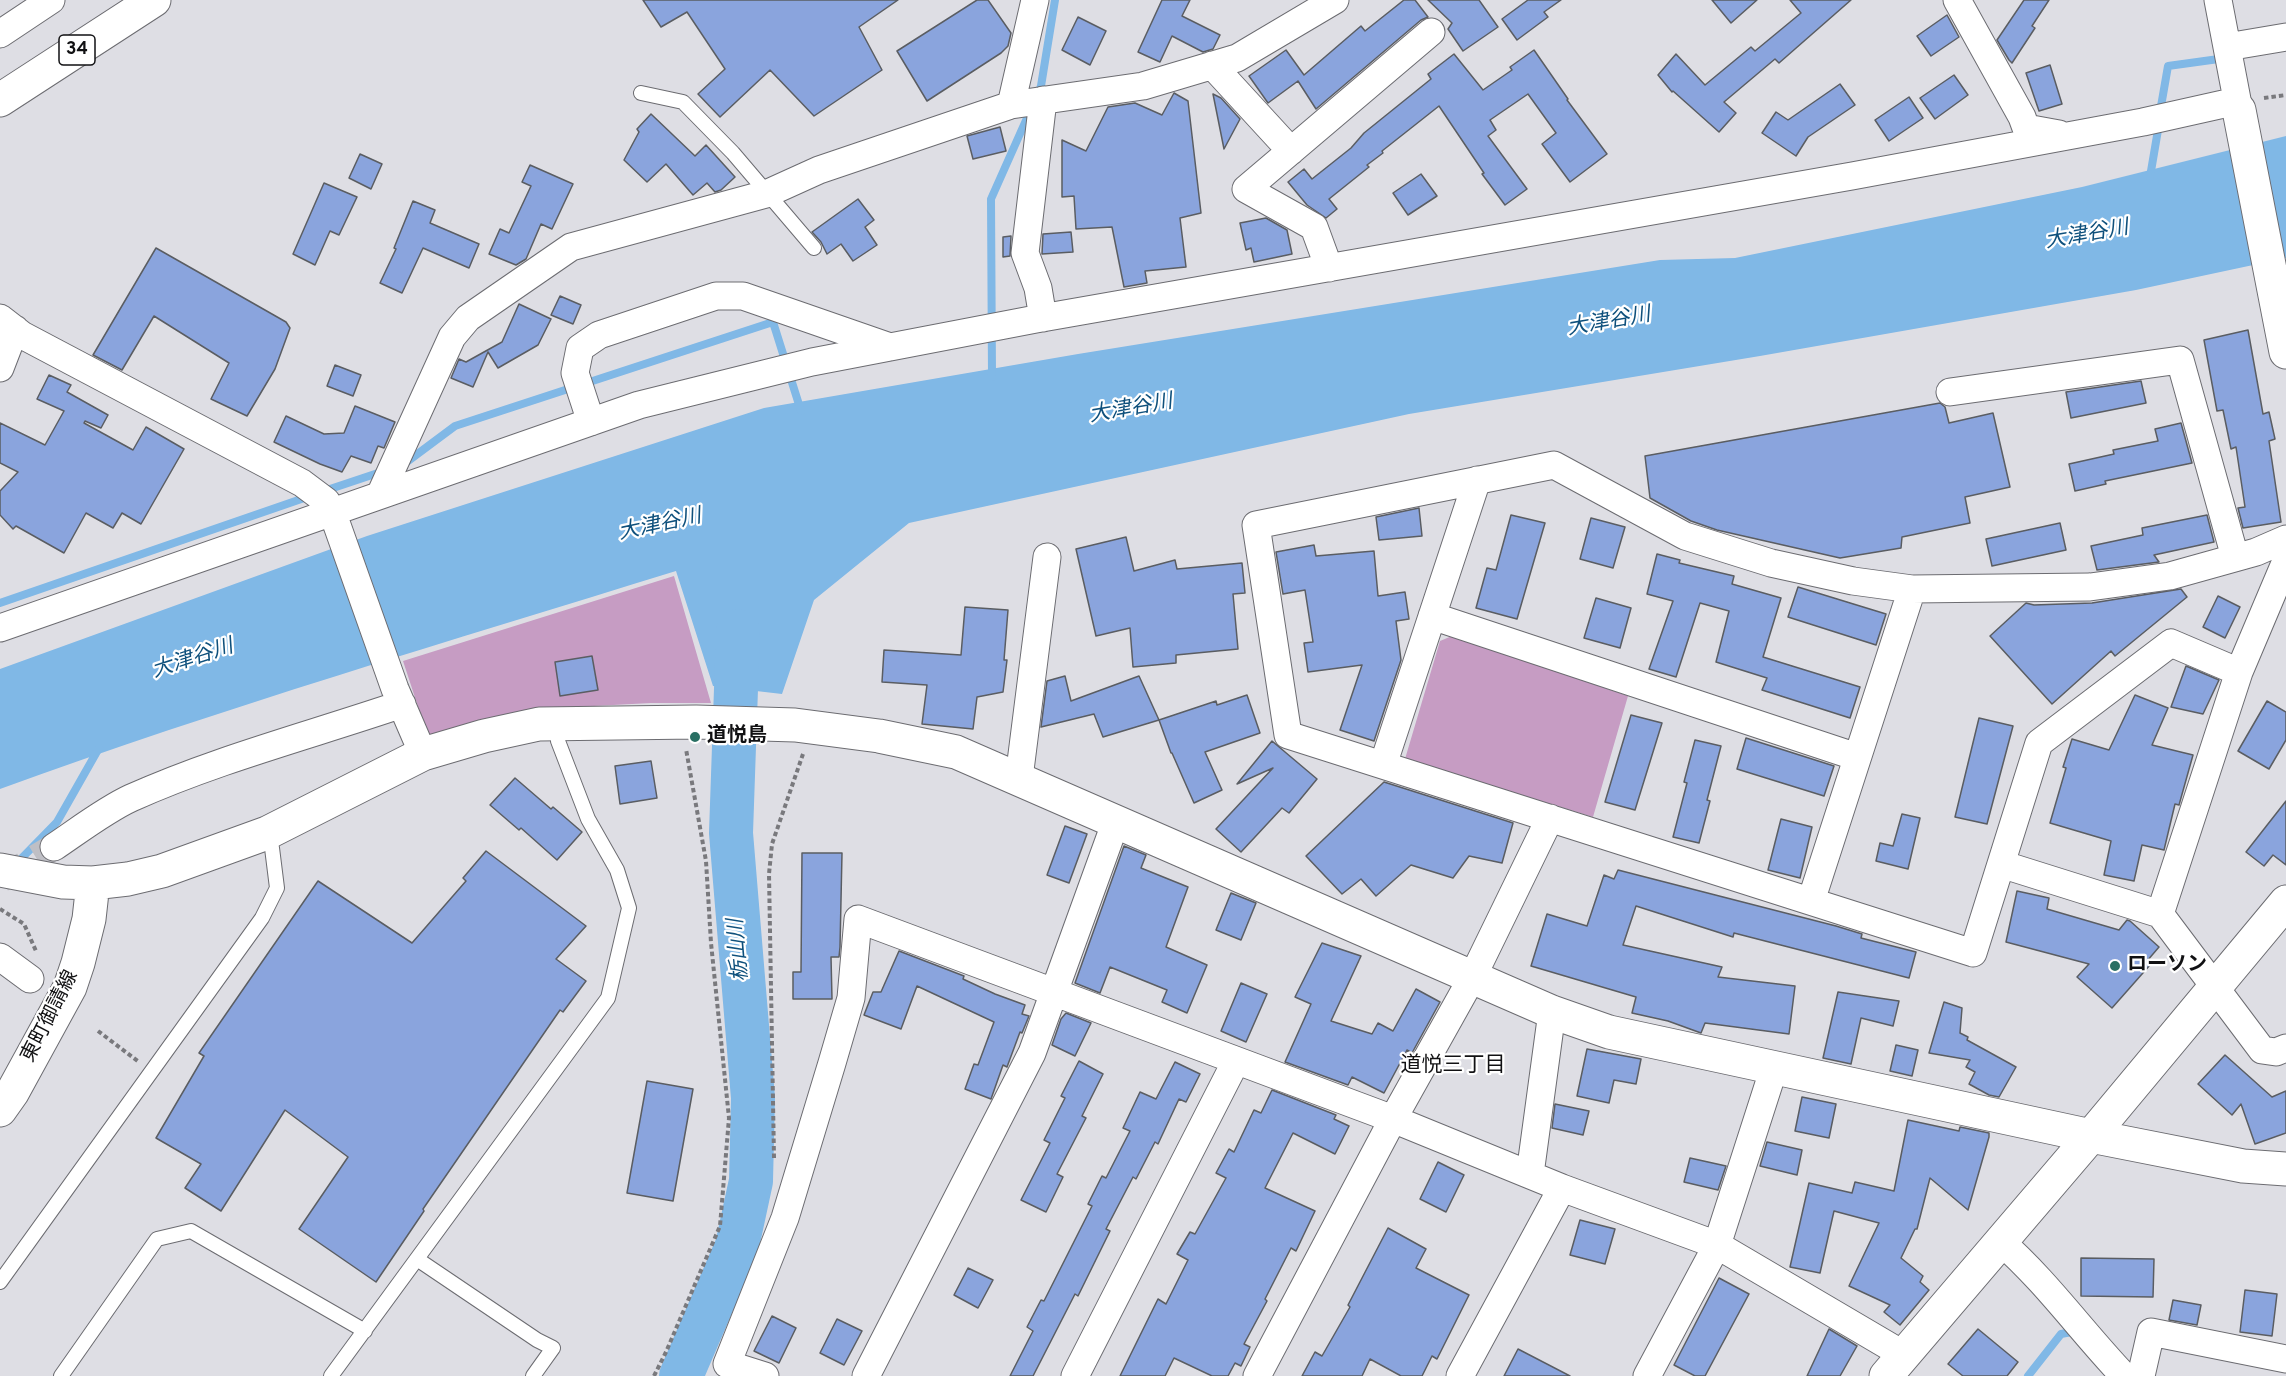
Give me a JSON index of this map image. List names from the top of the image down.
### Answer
{
  "streets": {
    "street": ["34", "東町御請線"]
  },
  "districts": ["道悦三丁目"],
  "water": ["大津谷川", "栃山川"],
  "places": ["道悦島", "ローソン"]
}
